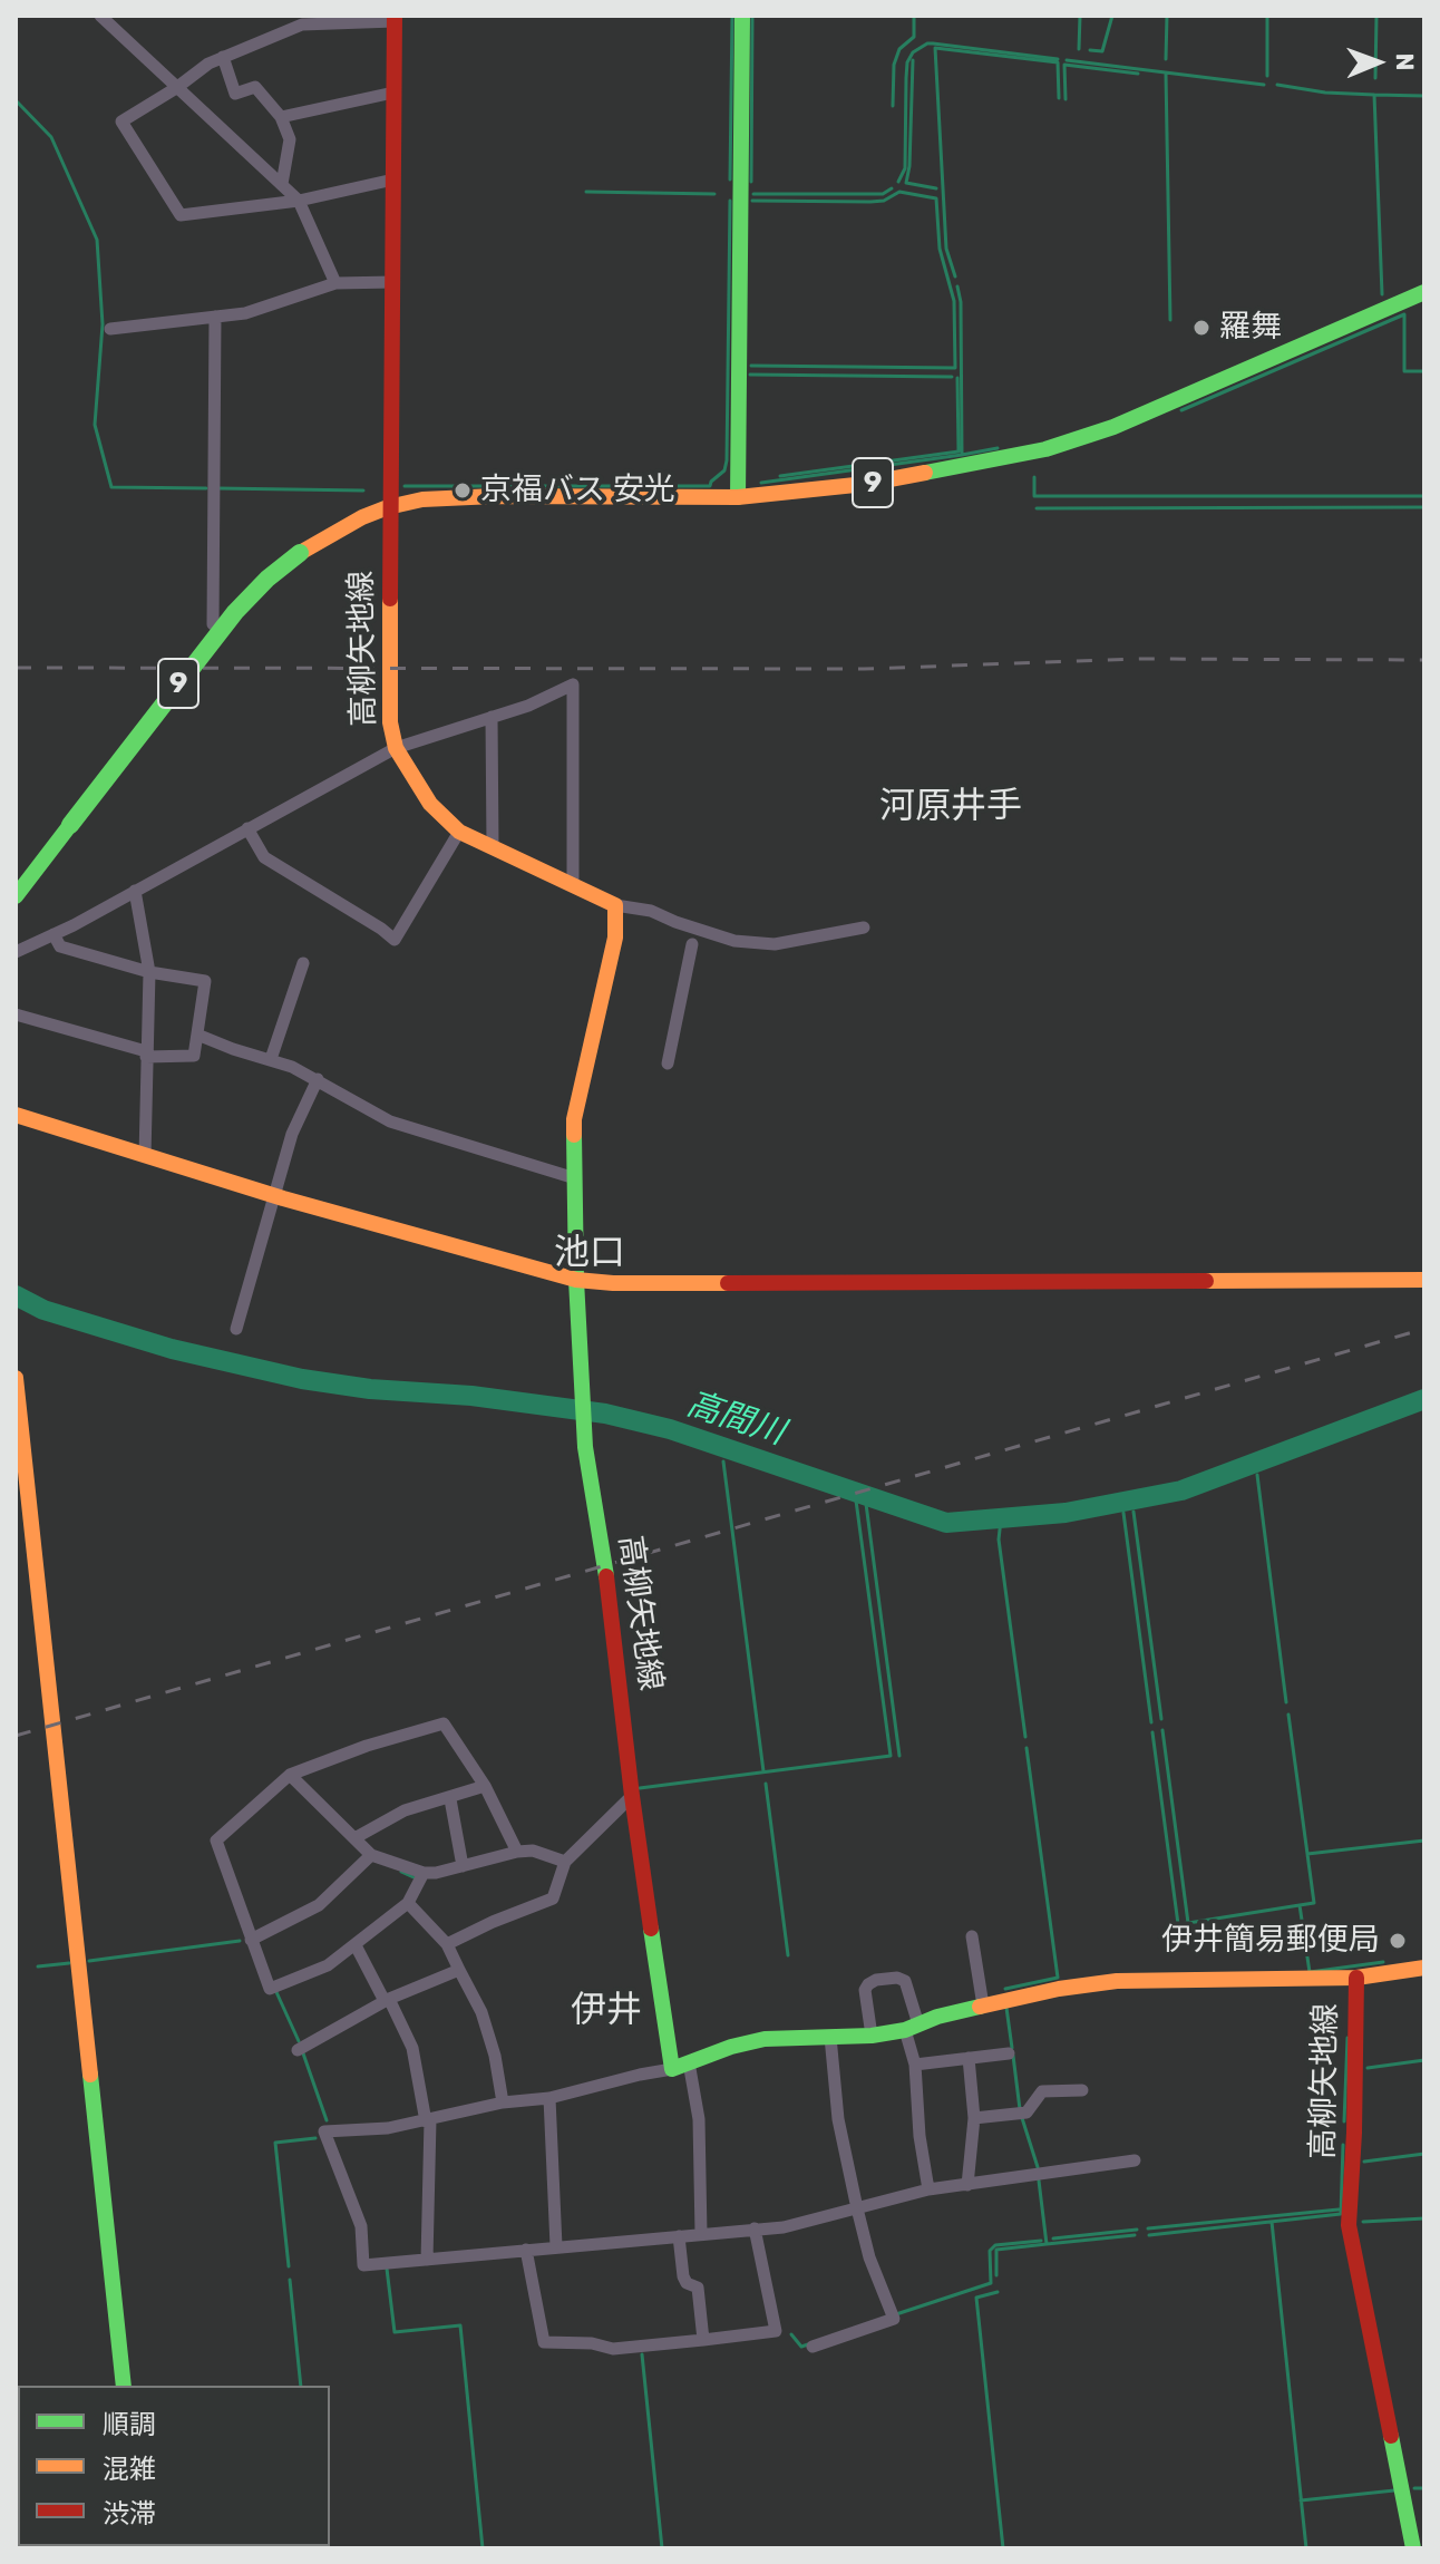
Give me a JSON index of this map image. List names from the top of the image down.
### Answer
{
  "streets": {
    "main road": ["9", "高柳矢地線"]
  },
  "crossings": [
    ["9", "高柳矢地線"]
  ],
  "districts": ["河原井手", "池口", "伊井"],
  "water": ["高間川"],
  "places": ["羅舞", "京福バス 安光", "伊井簡易郵便局"],
  "legend": ["順調", "混雑", "渋滞"],
  "north": "right"
}
